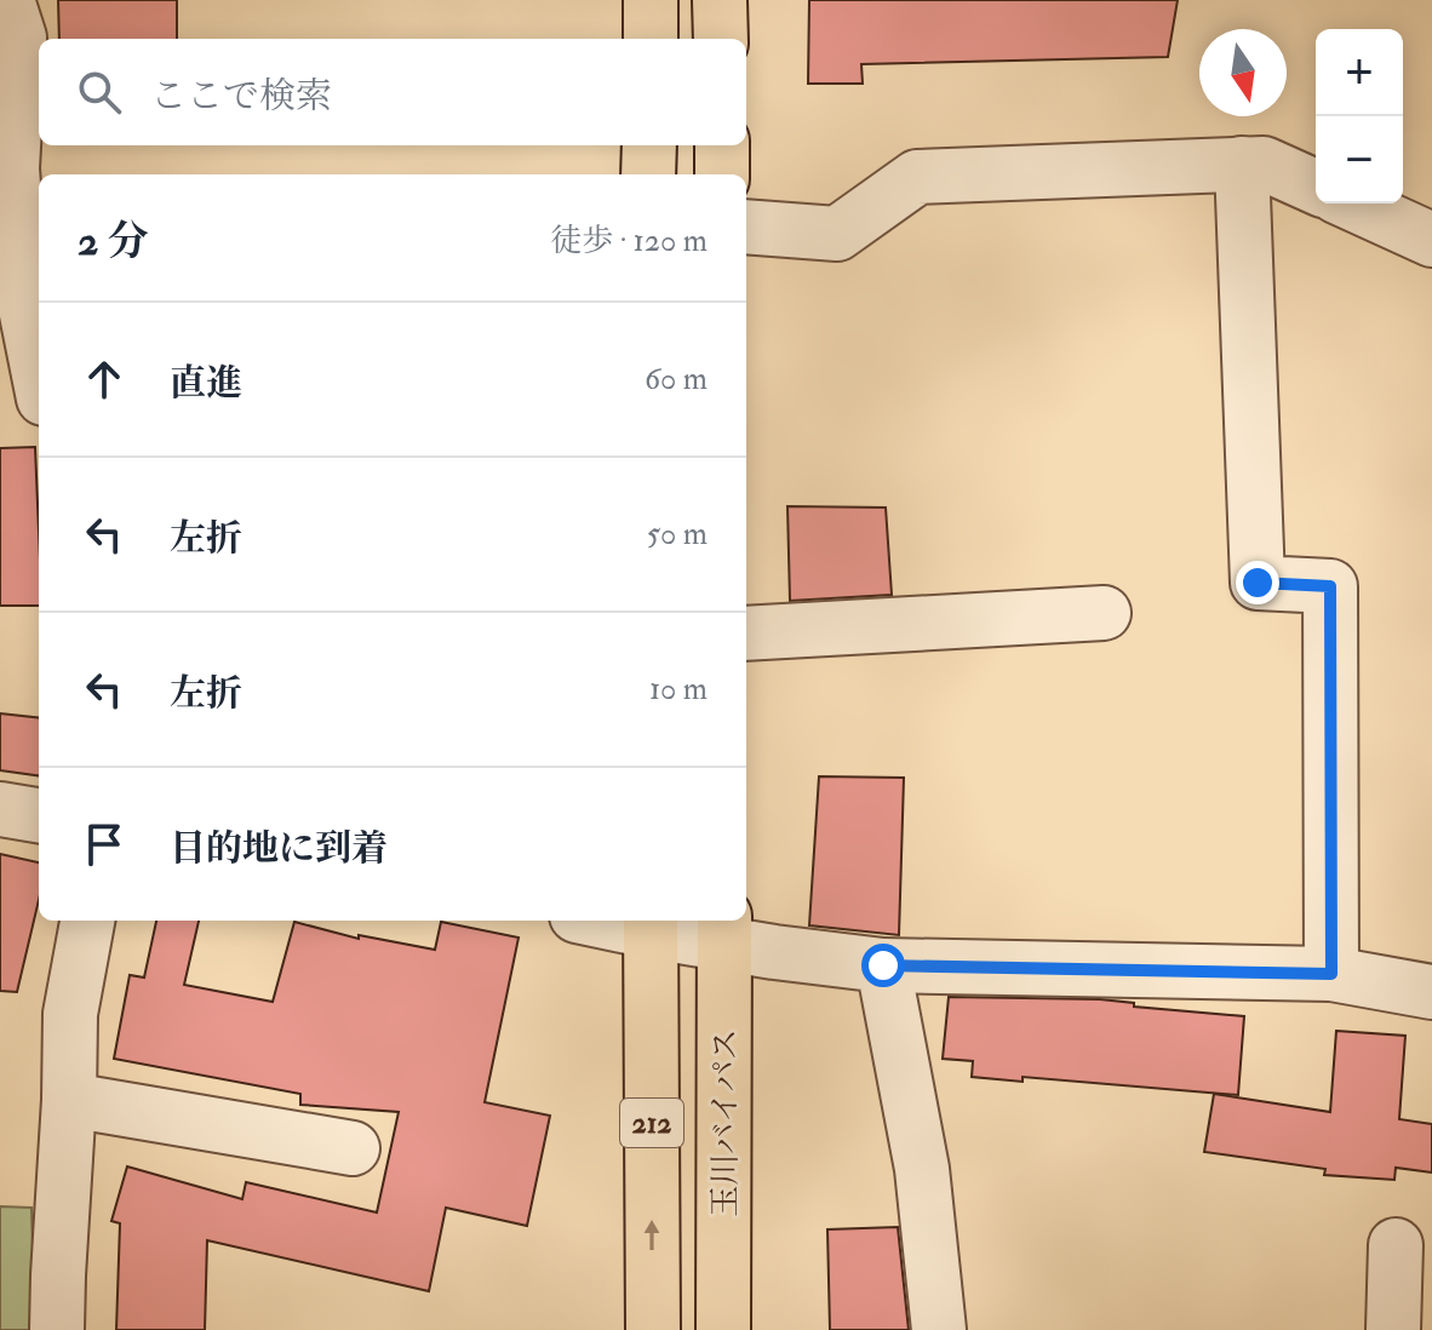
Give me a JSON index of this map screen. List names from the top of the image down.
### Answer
{
  "streets": {
    "highway": ["212", "玉川バイパス"]
  },
  "north": "bottom",
  "page": {
    "map_buttons": ["+", "−"],
    "search": "ここで検索",
    "heading": ["2 分", "徒歩 · 120 m"],
    "list": [
      ["直進", "60 m"],
      ["左折", "50 m"],
      ["左折", "10 m"],
      "目的地に到着"
    ]
  }
}
